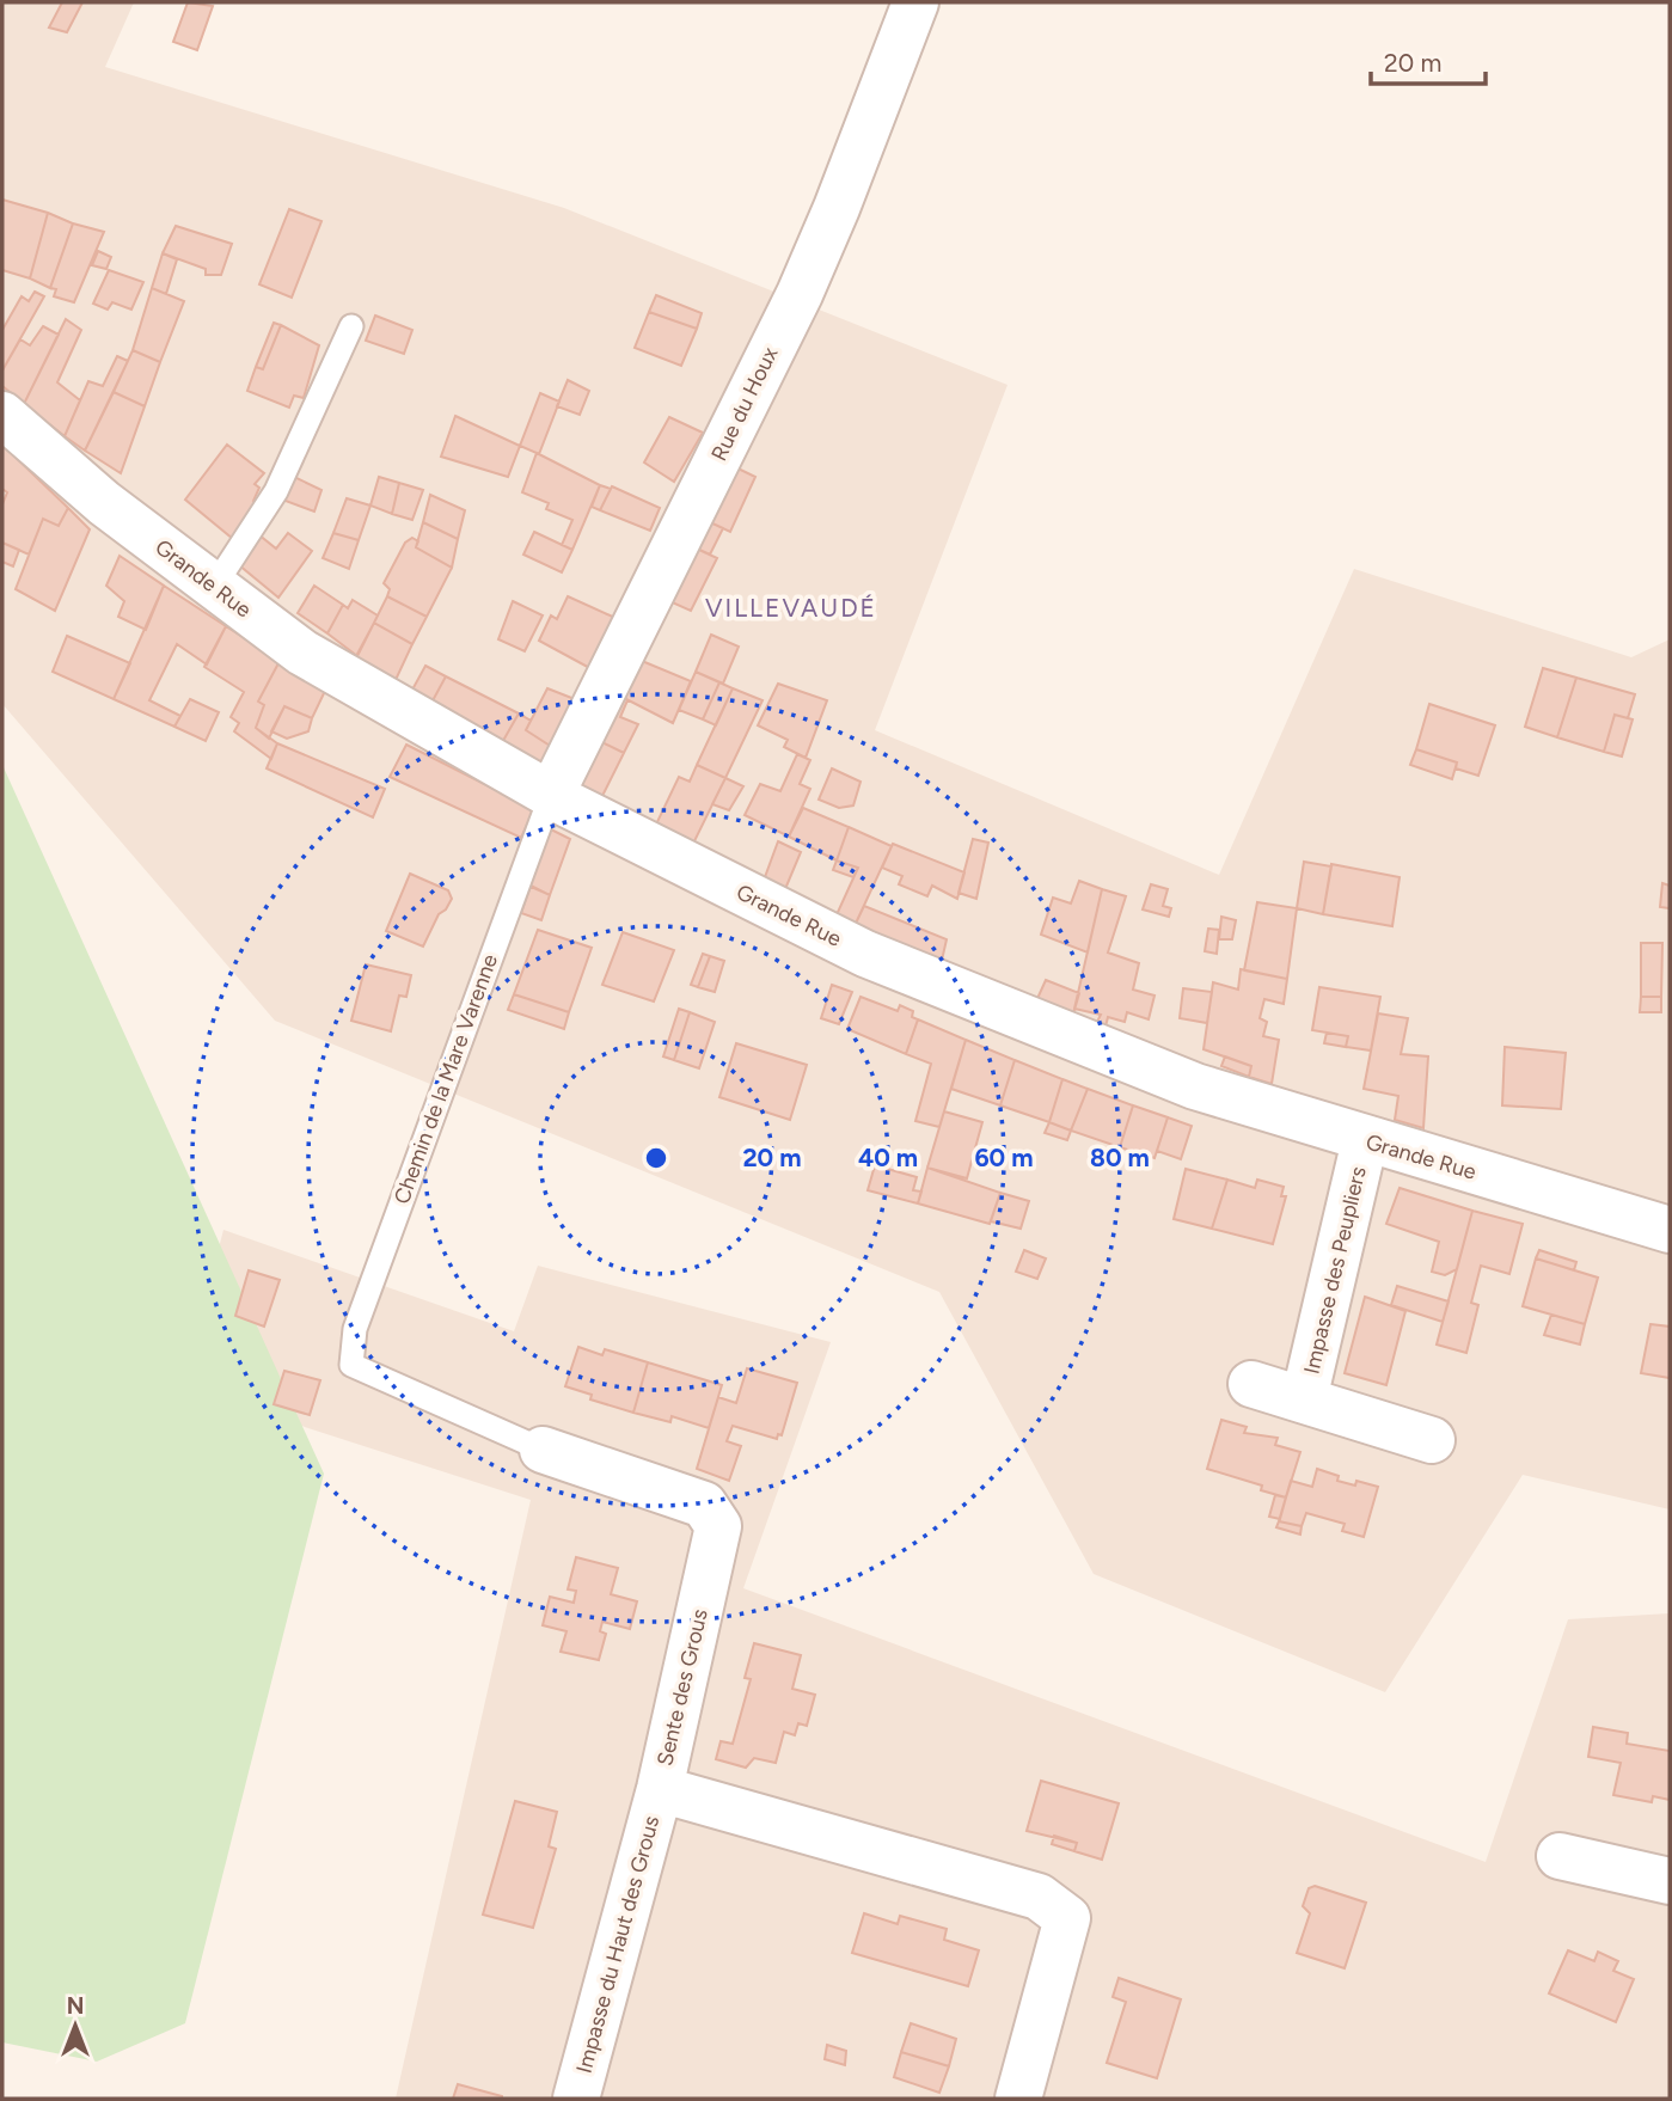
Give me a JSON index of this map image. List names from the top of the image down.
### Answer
{
  "streets": {
    "street": [
      "Rue du Houx",
      "Grande Rue",
      "Impasse des Peupliers",
      "Sente des Grous",
      "Impasse du Haut des Grous"
    ],
    "lane": ["Chemin de la Mare Varenne"]
  },
  "crossings": [
    ["Rue du Houx", "Grande Rue"],
    ["Rue du Houx", "Chemin de la Mare Varenne"],
    ["Grande Rue", "Chemin de la Mare Varenne"],
    ["Grande Rue", "Impasse des Peupliers"],
    ["Chemin de la Mare Varenne", "Sente des Grous"],
    ["Sente des Grous", "Impasse du Haut des Grous"]
  ],
  "districts": ["VILLEVAUDÉ"],
  "scale_bar": "20 m",
  "north": "top",
  "rings": [
    "20 m",
    "40 m",
    "60 m",
    "80 m"
  ]
}
